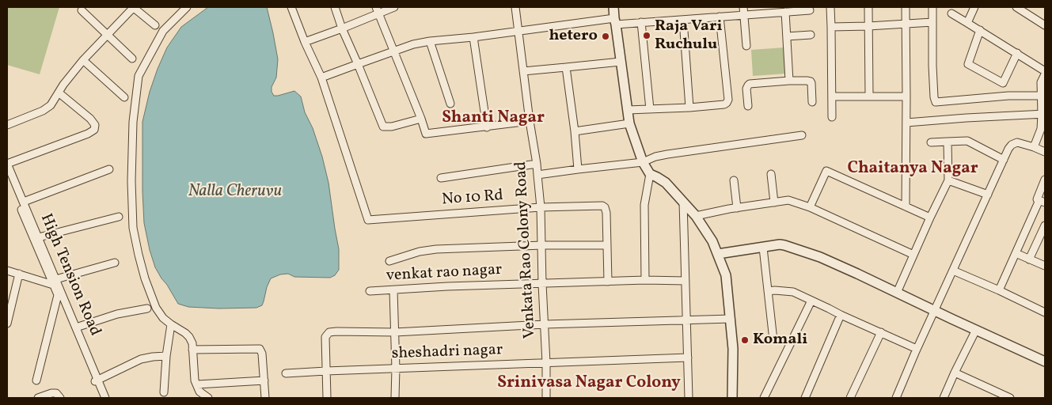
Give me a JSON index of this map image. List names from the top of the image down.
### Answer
{
  "streets": {
    "street": [
      "No 10 Rd",
      "Venkata Rao Colony Road",
      "venkat rao nagar",
      "High Tension Road",
      "sheshadri nagar"
    ]
  },
  "crossings": [
    ["No 10 Rd", "Venkata Rao Colony Road"],
    ["No 10 Rd", "venkat rao nagar"],
    ["Venkata Rao Colony Road", "venkat rao nagar"],
    ["Venkata Rao Colony Road", "sheshadri nagar"]
  ],
  "districts": ["Shanti Nagar", "Chaitanya Nagar", "Srinivasa Nagar Colony"],
  "water": ["Nalla Cheruvu"],
  "places": ["Raja Vari Ruchulu", "hetero", "Komali"]
}
